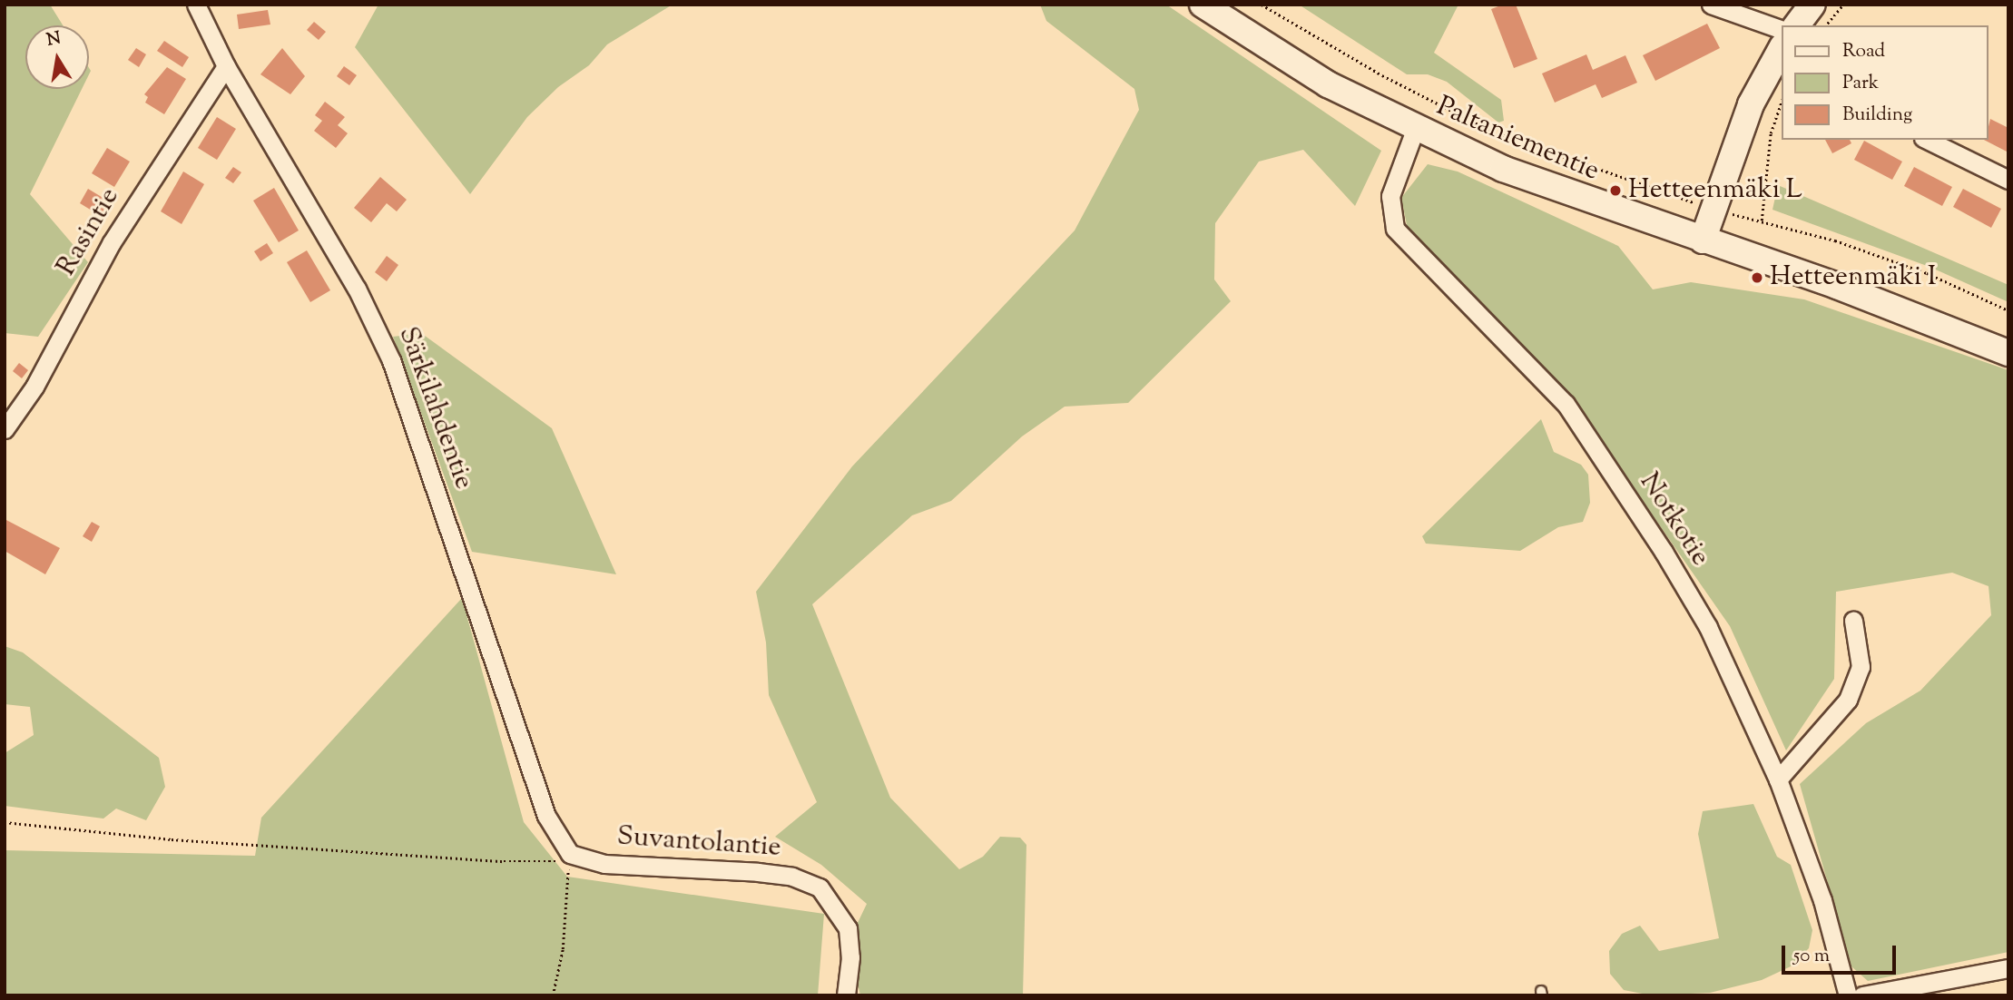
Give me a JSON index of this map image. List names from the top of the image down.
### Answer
{
  "streets": {
    "street": [
      "Paltaniementie",
      "Rasintie",
      "Särkilahdentie",
      "Notkotie",
      "Suvantolantie"
    ]
  },
  "crossings": [
    ["Paltaniementie", "Notkotie"],
    ["Rasintie", "Särkilahdentie"],
    ["Särkilahdentie", "Suvantolantie"]
  ],
  "places": ["Hetteenmäki L", "Hetteenmäki I"],
  "legend": ["Road", "Park", "Building"],
  "scale_bar": "50 m",
  "north": "top"
}
